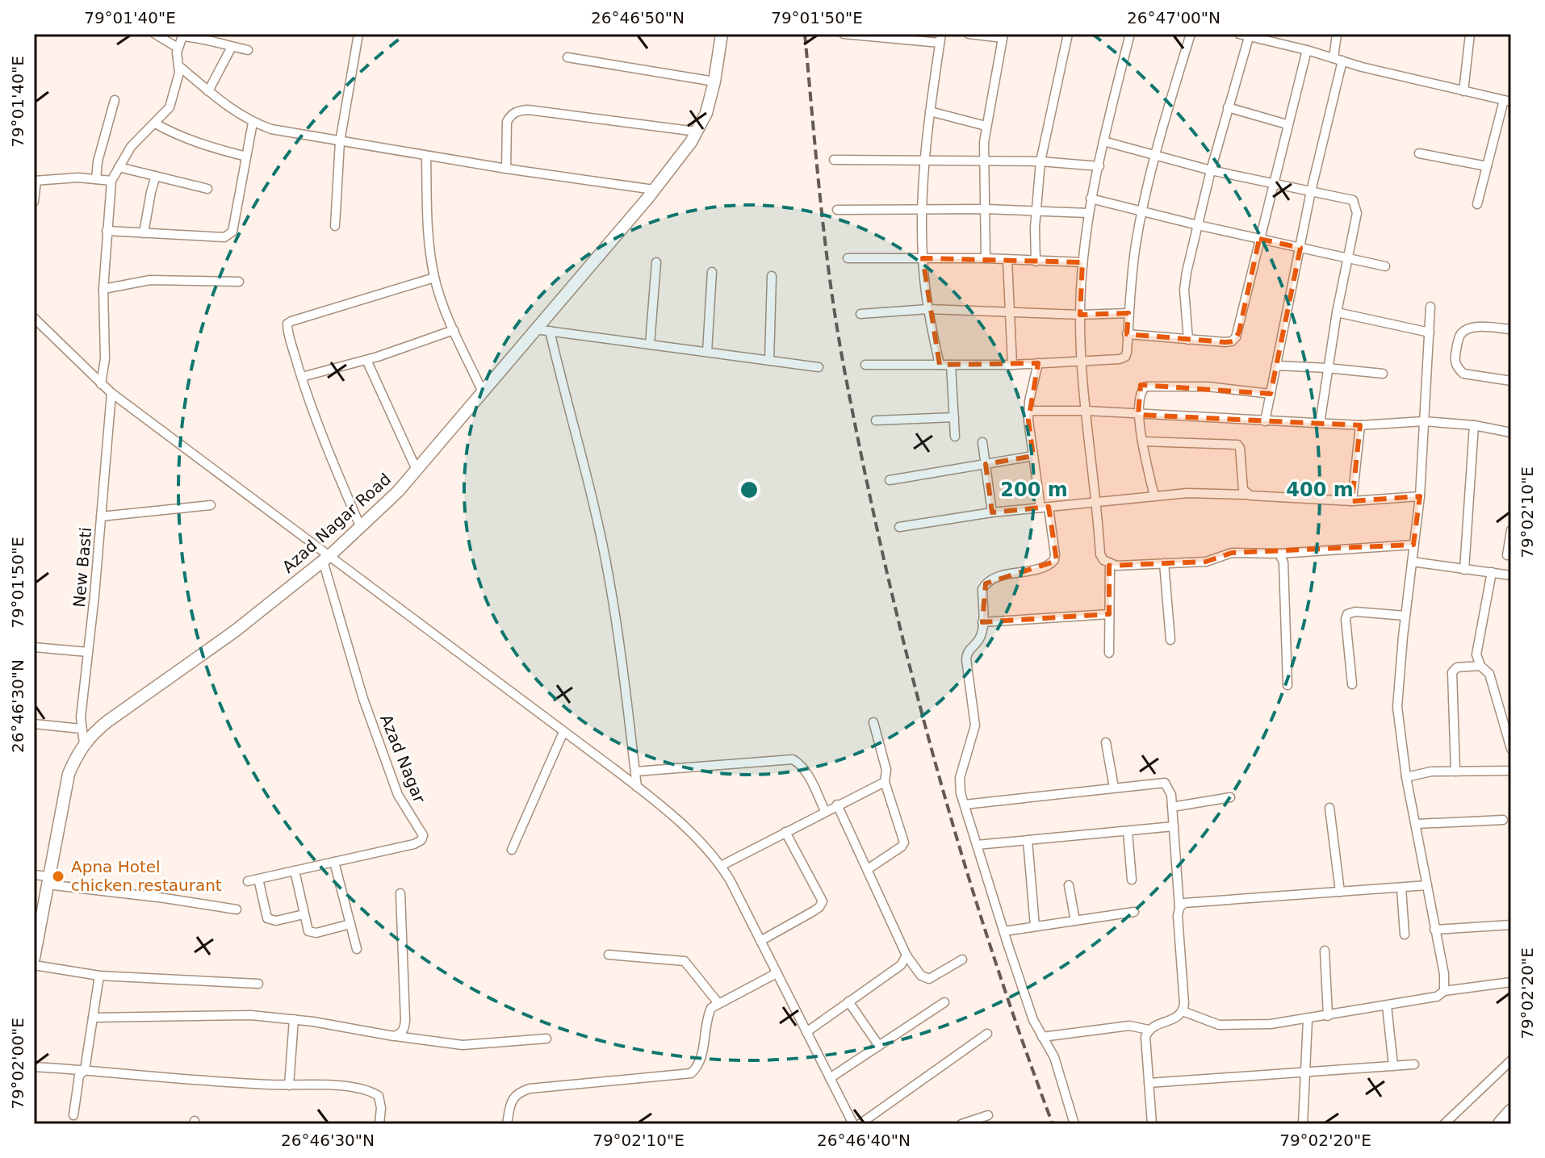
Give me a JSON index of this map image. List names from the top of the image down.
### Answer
{
  "streets": {
    "street": ["Azad Nagar Road", "New Basti", "Azad Nagar"]
  },
  "crossings": [
    ["Azad Nagar Road", "New Basti"],
    ["Azad Nagar Road", "Azad Nagar"]
  ],
  "places": ["Apna Hotel chicken restaurant"],
  "coordinates": [
    "79°01'40\"E",
    "26°46'50\"N",
    "79°01'50\"E",
    "26°47'00\"N",
    "79°02'10\"E",
    "26°46'30\"N",
    "79°02'20\"E",
    "79°02'00\"E",
    "26°46'40\"N"
  ],
  "rings": ["200 m", "400 m"]
}
